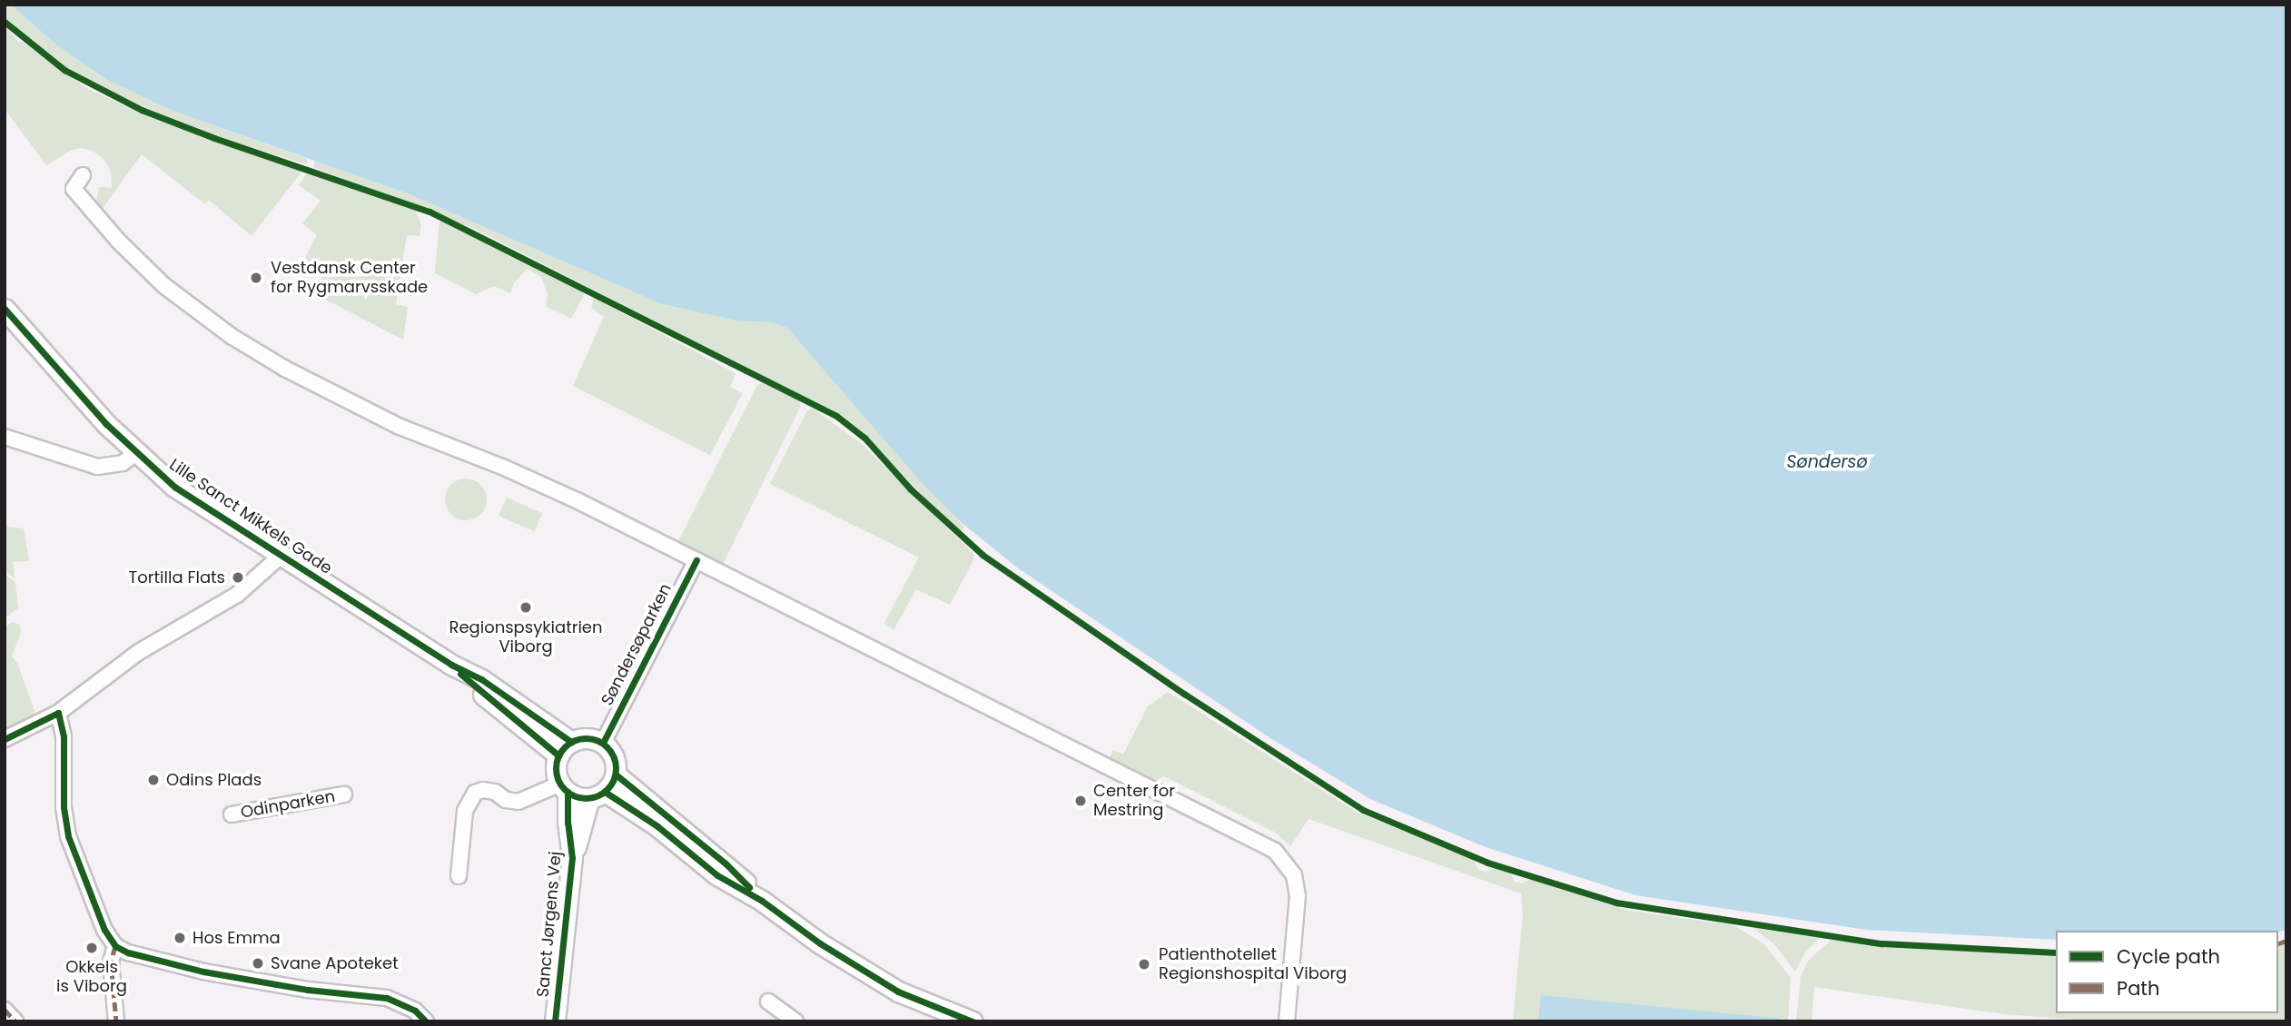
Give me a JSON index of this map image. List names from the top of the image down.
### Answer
{
  "streets": {
    "main road": ["Lille Sanct Mikkels Gade", "Sanct Jørgens Vej"],
    "street": ["Søndersøparken", "Odinparken"]
  },
  "crossings": [
    ["Lille Sanct Mikkels Gade", "Søndersøparken"],
    ["Lille Sanct Mikkels Gade", "Sanct Jørgens Vej"],
    ["Søndersøparken", "Sanct Jørgens Vej"]
  ],
  "water": ["Søndersø"],
  "places": [
    "Vestdansk Center for Rygmarvsskade",
    "Tortilla Flats",
    "Regionspsykiatrien Viborg",
    "Odins Plads",
    "Center for Mestring",
    "Hos Emma",
    "Okkels is Viborg",
    "Svane Apoteket",
    "Patienthotellet Regionshospital Viborg"
  ],
  "legend": ["Cycle path", "Path"]
}
